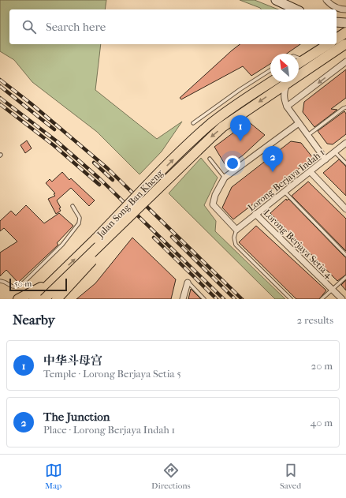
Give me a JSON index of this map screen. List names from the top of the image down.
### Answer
{
  "streets": {
    "main road": ["Jalan Song Ban Kheng"],
    "street": ["Lorong Berjaya Indah 1", "Lorong Berjaya Setia 4"]
  },
  "crossings": [
    ["Lorong Berjaya Indah 1", "Lorong Berjaya Setia 4"]
  ],
  "scale_bar": "50 m",
  "north": "top left",
  "page": {
    "search": "Search here",
    "pins": ["1", "2"],
    "scale": "50 m",
    "heading": ["Nearby", "2 results"],
    "list": [
      {
        "mark": "1",
        "name": "中华斗母宫",
        "note": "Temple · Lorong Berjaya Setia 5",
        "value": "20 m"
      },
      {
        "mark": "2",
        "name": "The Junction",
        "note": "Place · Lorong Berjaya Indah 1",
        "value": "40 m"
      }
    ],
    "nav": ["Map", "Directions", "Saved"]
  }
}
